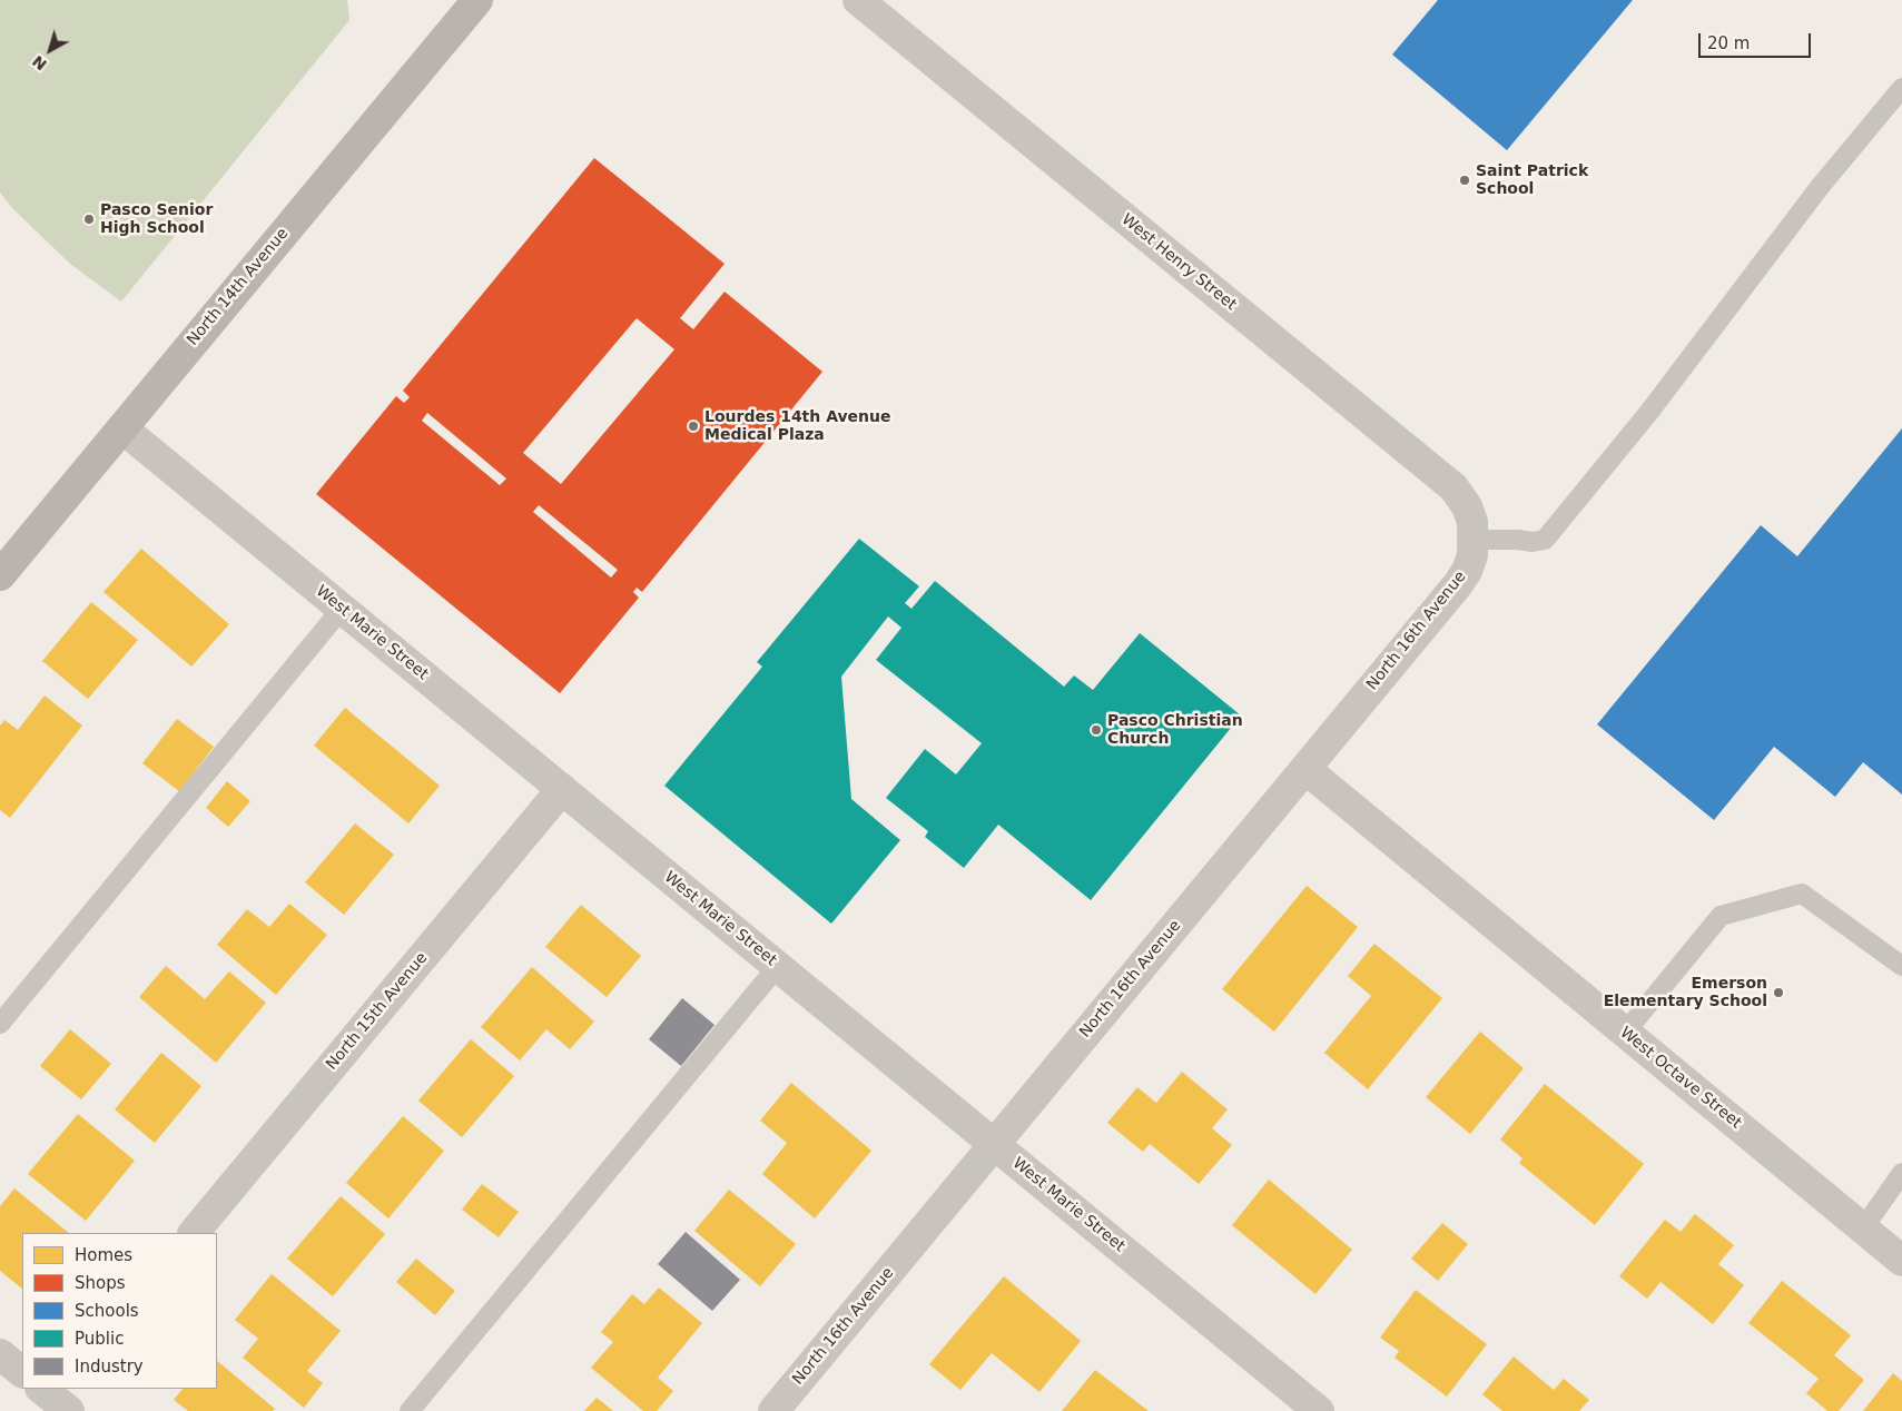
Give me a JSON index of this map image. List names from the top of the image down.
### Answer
{
  "streets": {
    "street": [
      "West Henry Street",
      "North 14th Avenue",
      "North 16th Avenue",
      "West Marie Street",
      "North 15th Avenue",
      "West Octave Street"
    ]
  },
  "crossings": [
    ["West Henry Street", "North 16th Avenue"],
    ["North 14th Avenue", "West Marie Street"],
    ["North 16th Avenue", "West Marie Street"],
    ["North 16th Avenue", "West Octave Street"],
    ["West Marie Street", "North 15th Avenue"]
  ],
  "places": [
    "Saint Patrick School",
    "Pasco Senior High School",
    "Lourdes 14th Avenue Medical Plaza",
    "Pasco Christian Church",
    "Emerson Elementary School"
  ],
  "legend": [
    "Homes",
    "Shops",
    "Schools",
    "Public",
    "Industry"
  ],
  "scale_bar": "20 m",
  "north": "bottom left"
}
